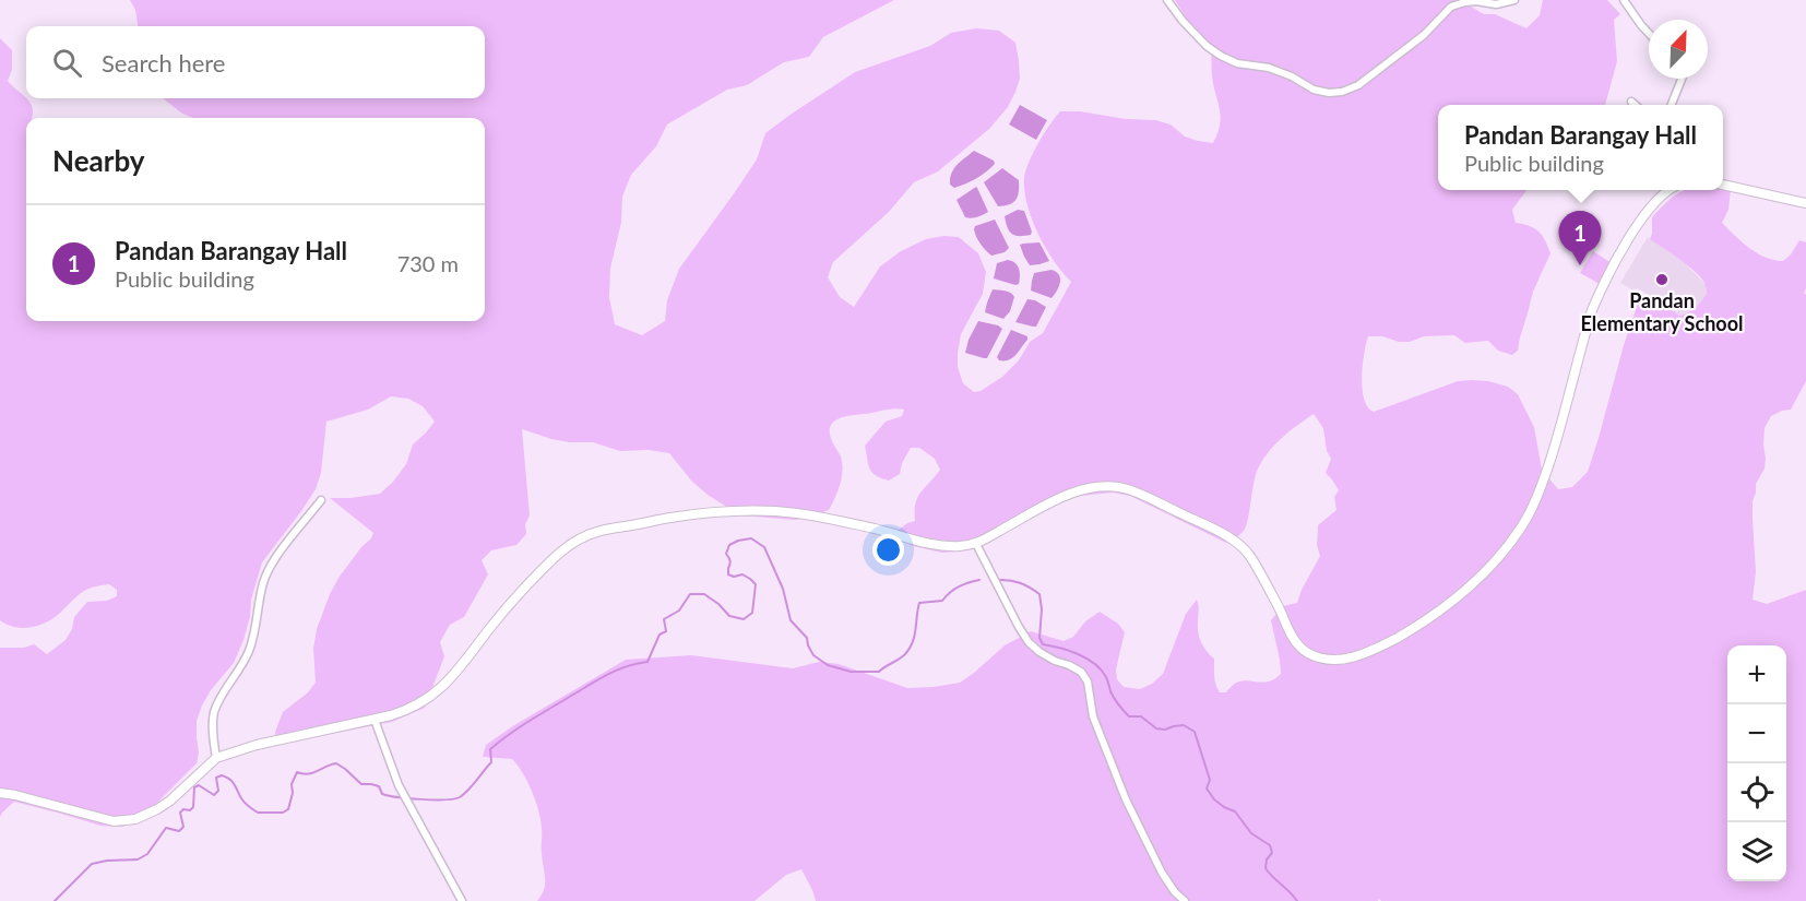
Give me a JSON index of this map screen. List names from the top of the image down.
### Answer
{
  "places": ["Pandan Elementary School"],
  "north": "top right",
  "page": {
    "search": "Search here",
    "popup": ["Pandan Barangay Hall", "Public building"],
    "heading": "Nearby",
    "list": [
      {
        "mark": "1",
        "name": "Pandan Barangay Hall",
        "note": "Public building",
        "value": "730 m"
      }
    ],
    "pins": "1",
    "map_buttons": ["+", "−"]
  }
}
